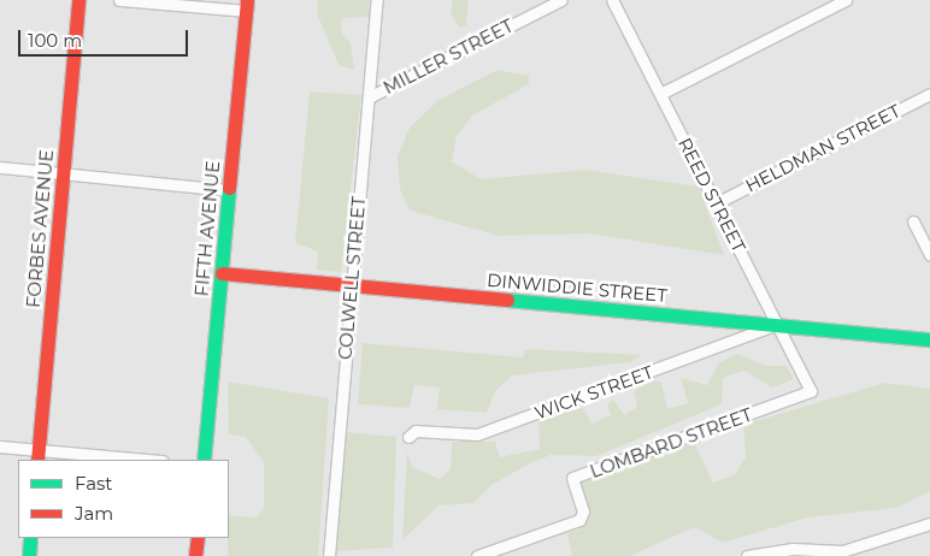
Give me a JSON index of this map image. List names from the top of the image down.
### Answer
{
  "streets": {
    "main road": ["FORBES AVENUE", "FIFTH AVENUE", "DINWIDDIE STREET"],
    "street": [
      "MILLER STREET",
      "HELDMAN STREET",
      "REED STREET",
      "COLWELL STREET",
      "WICK STREET",
      "LOMBARD STREET"
    ]
  },
  "crossings": [
    ["MILLER STREET", "COLWELL STREET"],
    ["HELDMAN STREET", "REED STREET"],
    ["REED STREET", "DINWIDDIE STREET"],
    ["REED STREET", "WICK STREET"],
    ["REED STREET", "LOMBARD STREET"],
    ["FIFTH AVENUE", "DINWIDDIE STREET"],
    ["COLWELL STREET", "DINWIDDIE STREET"],
    ["DINWIDDIE STREET", "WICK STREET"]
  ],
  "legend": ["Fast", "Jam"],
  "scale_bar": "100 m"
}
